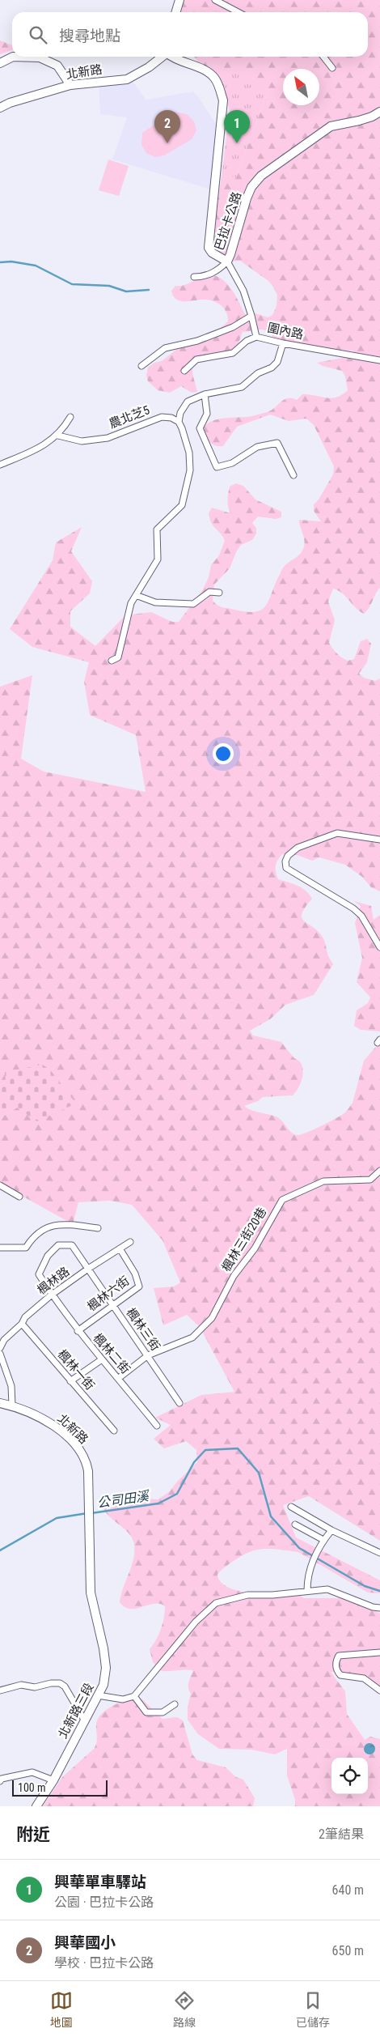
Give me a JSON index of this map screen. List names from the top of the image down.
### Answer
{
  "streets": {
    "main road": ["北新路", "巴拉卡公路", "北新路三段"],
    "street": [
      "圍內路",
      "農北芝5",
      "楓林三街20巷",
      "楓林路",
      "楓林六街",
      "楓林三街",
      "楓林二街",
      "楓林一街"
    ]
  },
  "crossings": [
    ["北新路", "北新路三段"],
    ["巴拉卡公路", "圍內路"],
    ["楓林三街20巷", "楓林三街"],
    ["楓林三街20巷", "楓林二街"],
    ["楓林路", "楓林六街"],
    ["楓林路", "楓林三街"],
    ["楓林路", "楓林二街"],
    ["楓林路", "楓林一街"],
    ["楓林六街", "楓林三街"],
    ["楓林六街", "楓林二街"],
    ["楓林三街", "楓林二街"]
  ],
  "water": ["公司田溪"],
  "scale_bar": "100 m",
  "north": "top left",
  "page": {
    "search": "搜尋地點",
    "pins": ["1", "2"],
    "scale": "100 m",
    "heading": ["附近", "2筆結果"],
    "list": [
      {
        "mark": "1",
        "name": "興華單車驛站",
        "note": "公園 · 巴拉卡公路",
        "value": "640 m"
      },
      {
        "mark": "2",
        "name": "興華國小",
        "note": "學校 · 巴拉卡公路",
        "value": "650 m"
      }
    ],
    "nav": ["地圖", "路線", "已儲存"]
  }
}
